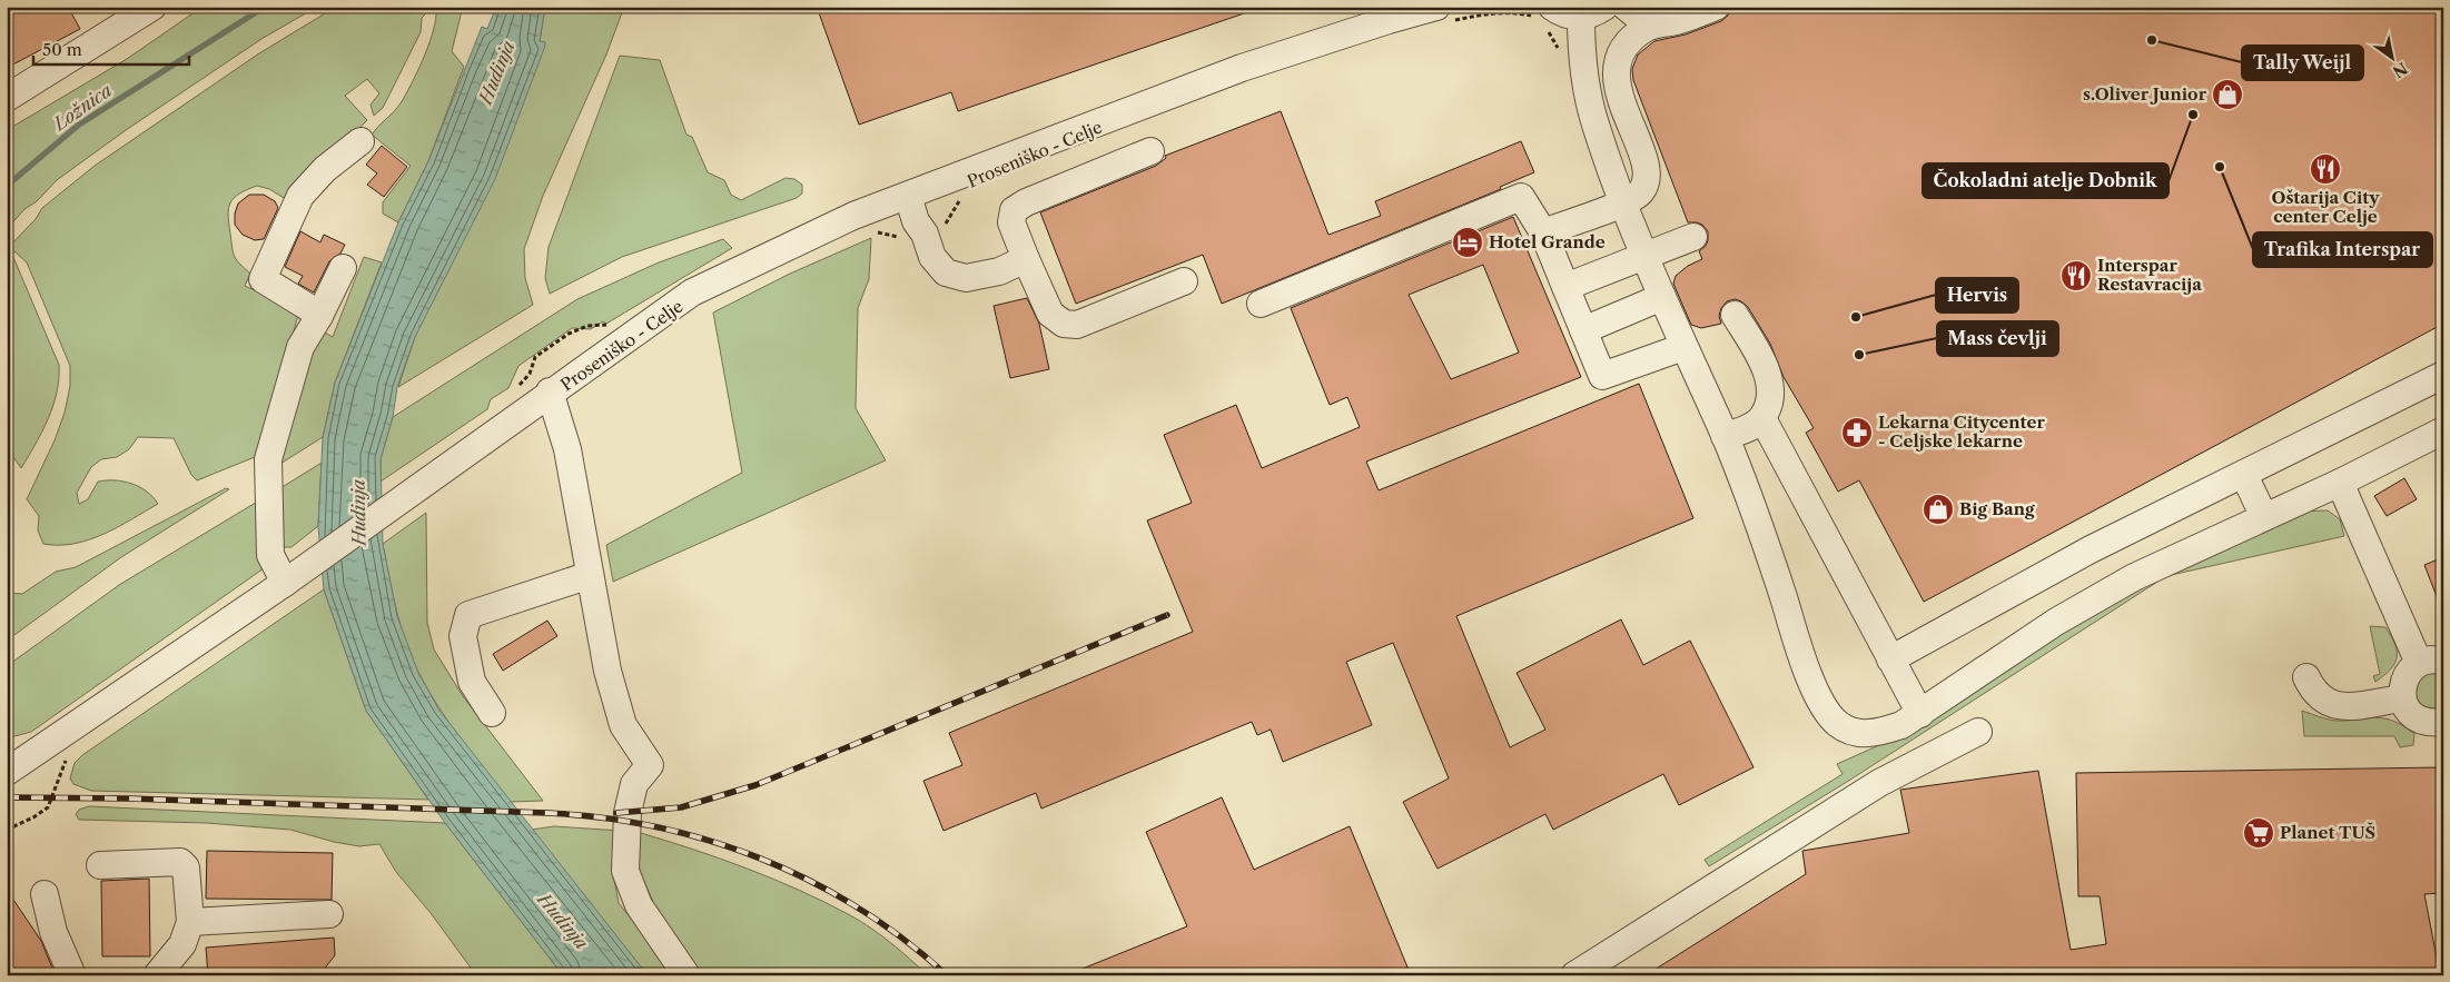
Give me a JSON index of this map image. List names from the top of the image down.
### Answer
{
  "streets": {
    "path": ["Proseniško - Celje"]
  },
  "water": ["Hudinja", "Ložnica"],
  "places": {
    "other": [
      "Tally Weijl",
      "Čokoladni atelje Dobnik",
      "Trafika Interspar",
      "Hervis",
      "Mass čevlji"
    ],
    "shop": ["s.Oliver Junior", "Big Bang"],
    "restaurant": ["Oštarija City center Celje", "Interspar Restavracija"],
    "hotel": ["Hotel Grande"],
    "pharmacy": ["Lekarna Citycenter - Celjske lekarne"],
    "supermarket": ["Planet TUŠ"]
  },
  "scale_bar": "50 m",
  "north": "bottom right"
}
